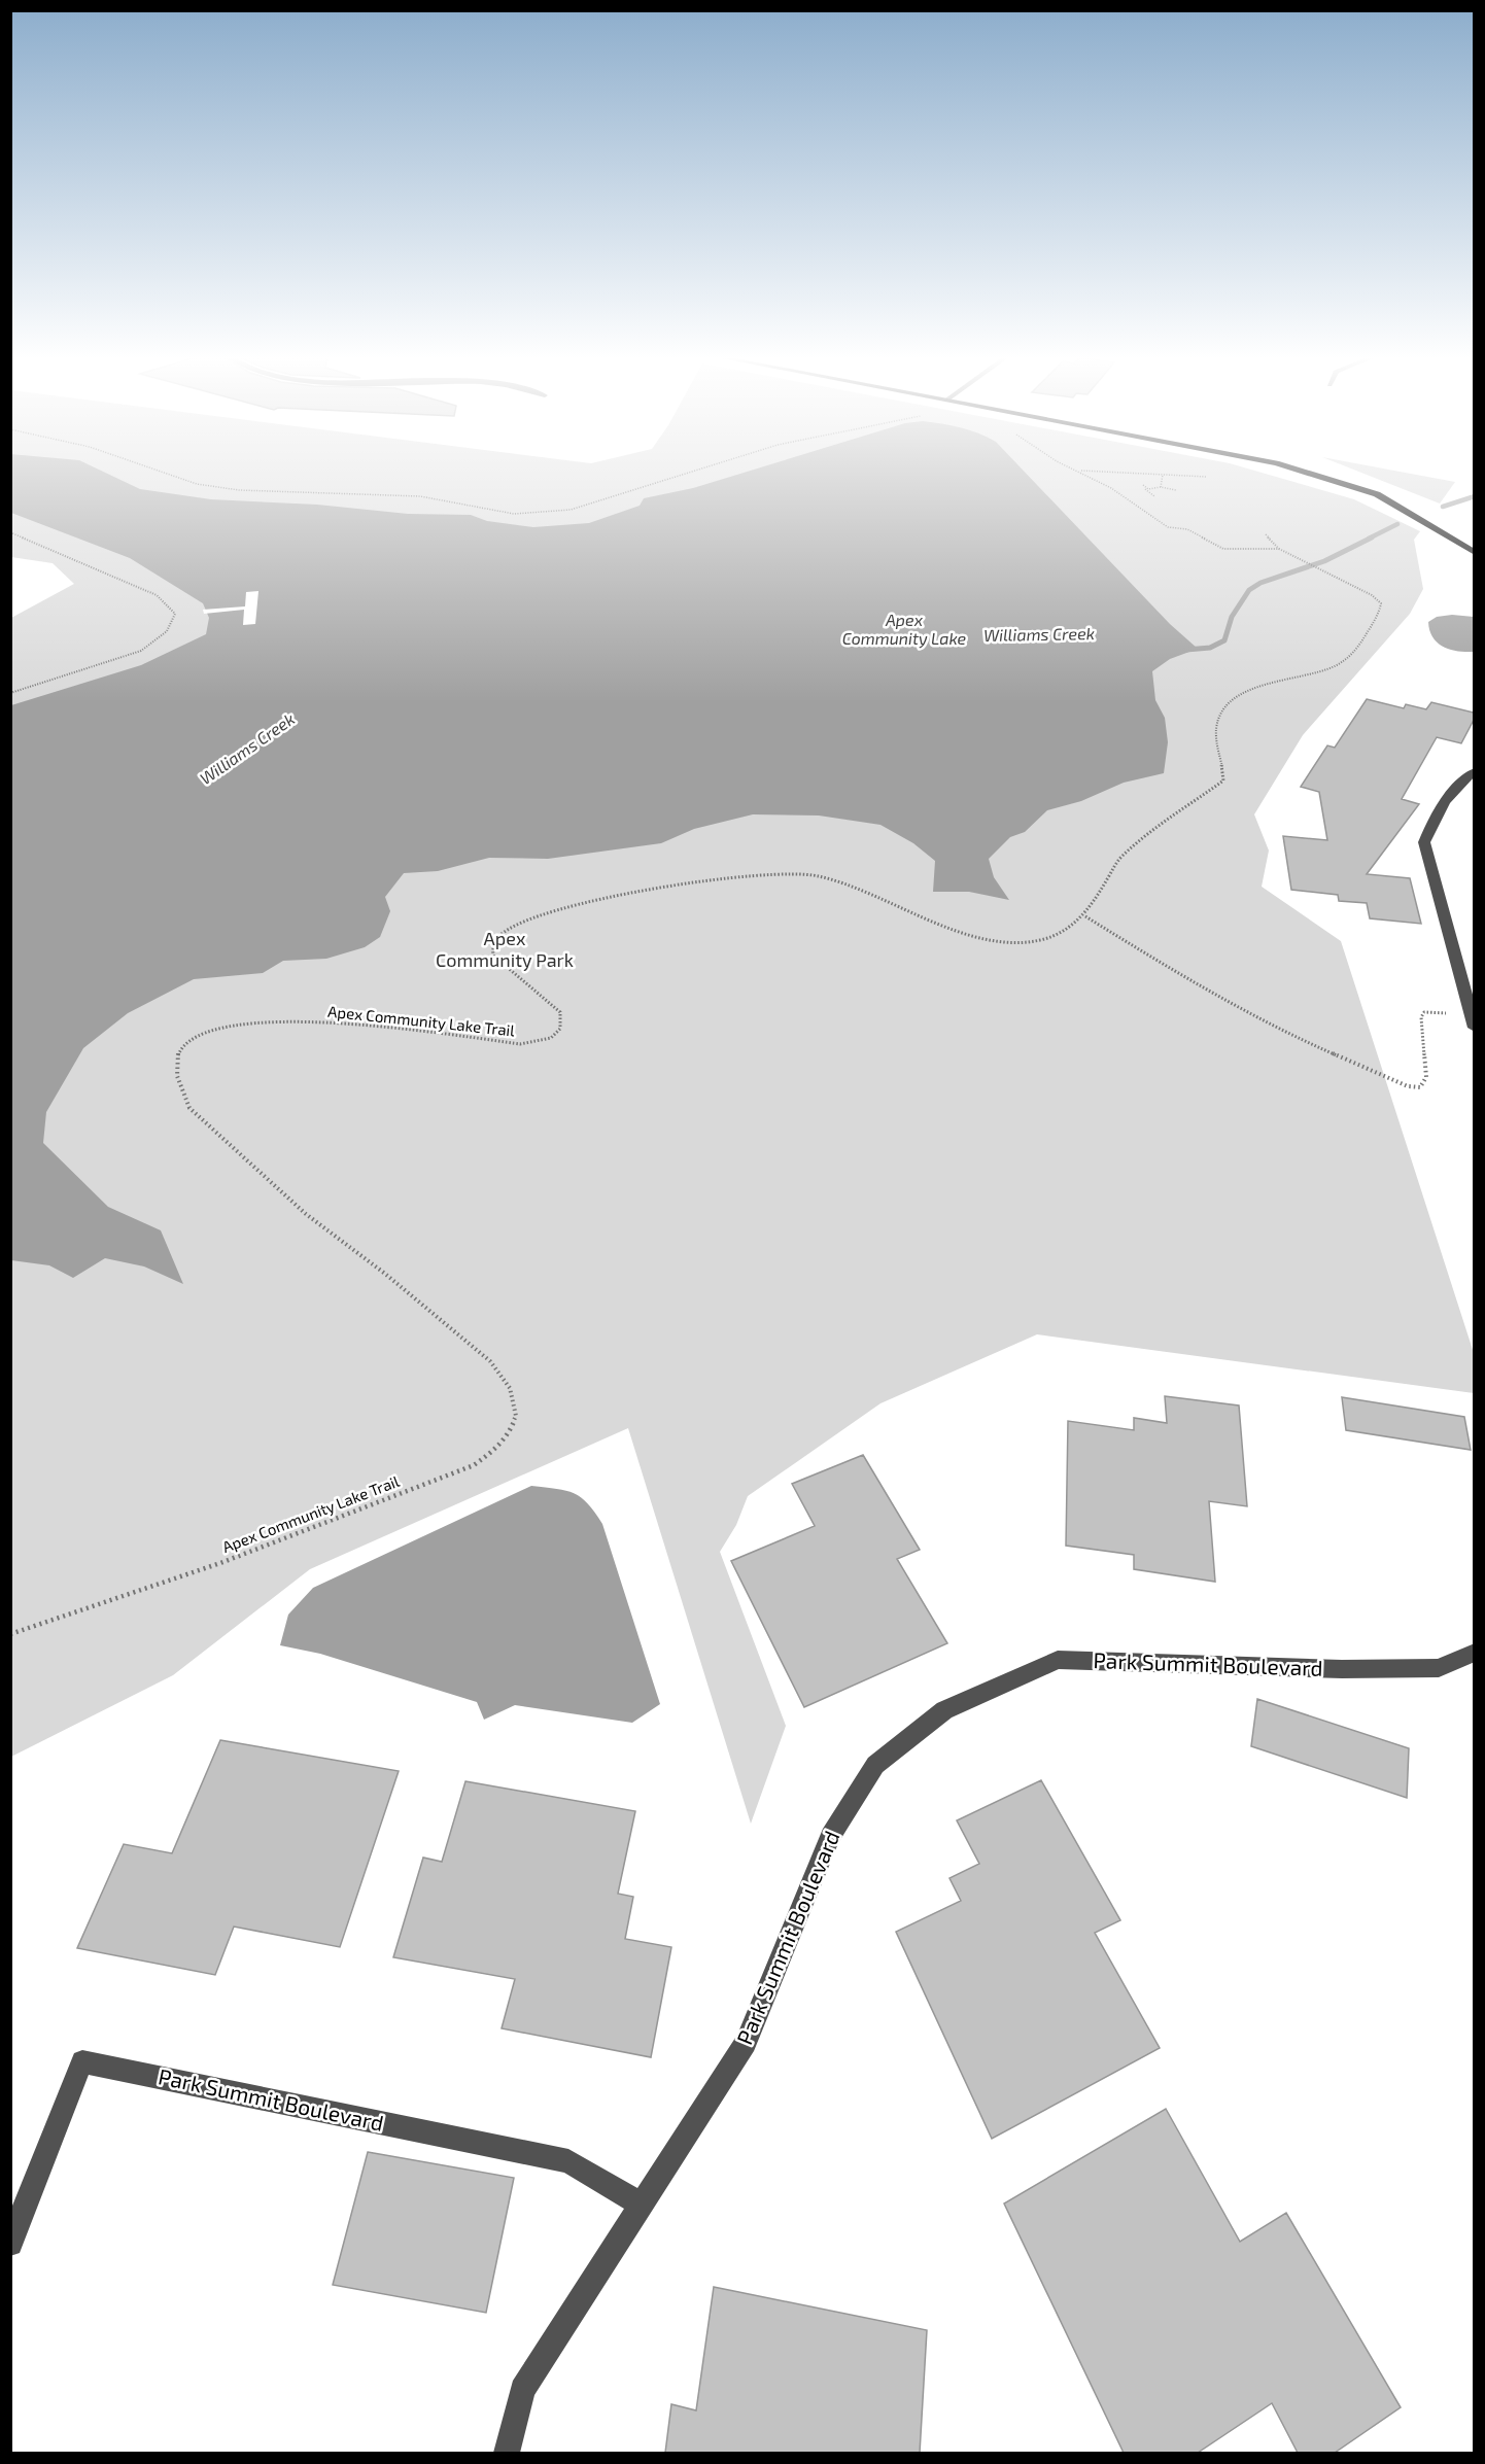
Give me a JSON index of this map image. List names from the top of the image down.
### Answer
{
  "streets": {
    "street": ["Park Summit Boulevard"],
    "path": ["Apex Community Lake Trail"]
  },
  "water": ["Apex Community Lake", "Williams Creek"],
  "parks": ["Apex Community Park"]
}
